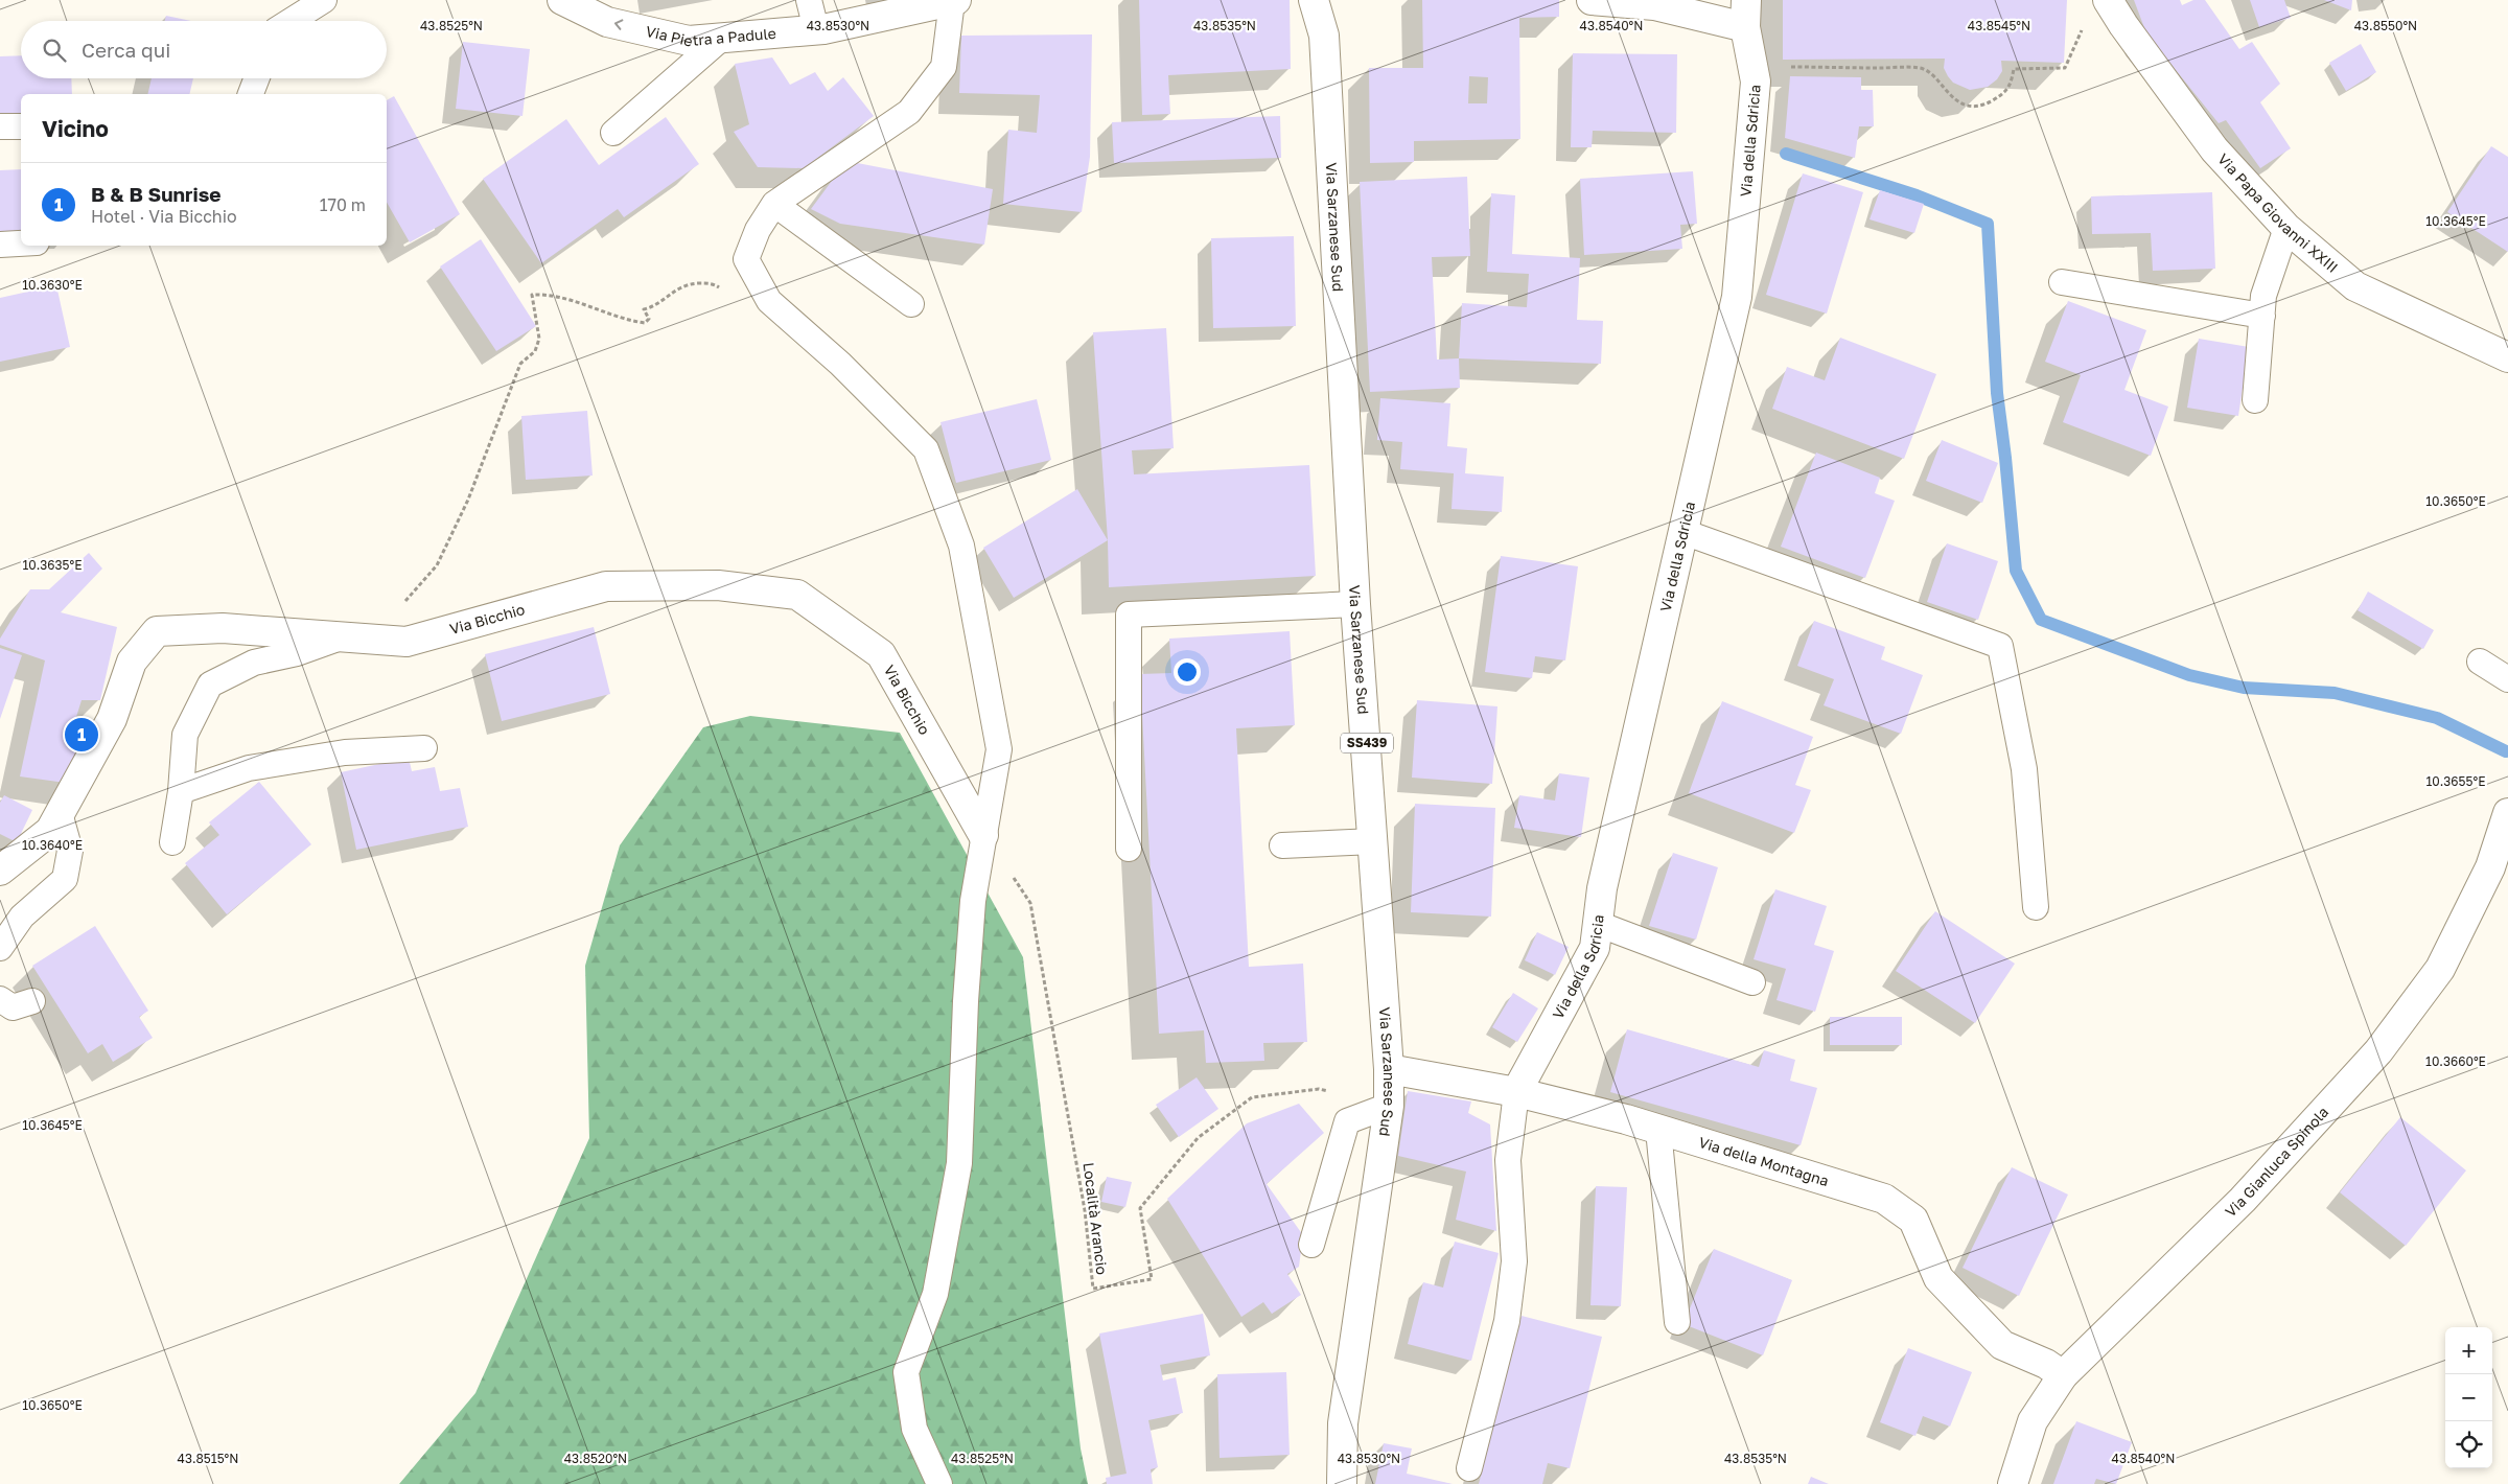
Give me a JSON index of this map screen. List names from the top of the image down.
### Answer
{
  "streets": {
    "street": [
      "Via Pietra a Padule",
      "Via della Sdricia",
      "Via Papa Giovanni XXIII",
      "Via Sarzanese Sud",
      "Via Bicchio",
      "SS439",
      "Via della Montagna",
      "Via Gianluca Spinola"
    ],
    "path": ["Località Arancio"]
  },
  "crossings": [
    ["Via della Sdricia", "Via della Montagna"],
    ["Via Sarzanese Sud", "Via della Montagna"],
    ["Via Sarzanese Sud", "Località Arancio"],
    ["Via Bicchio", "Località Arancio"],
    ["Via della Montagna", "Via Gianluca Spinola"]
  ],
  "one_way": ["Via Pietra a Padule"],
  "page": {
    "search": "Cerca qui",
    "heading": "Vicino",
    "list": [
      {
        "mark": "1",
        "name": "B & B Sunrise",
        "note": "Hotel · Via Bicchio",
        "value": "170 m"
      }
    ],
    "pins": "1",
    "map_buttons": ["+", "−"]
  },
  "coordinates": [
    "43.8525°N",
    "43.8530°N",
    "43.8535°N",
    "43.8540°N",
    "43.8545°N",
    "43.8550°N",
    "10.3645°E",
    "10.3630°E",
    "10.3650°E",
    "10.3635°E",
    "10.3655°E",
    "10.3640°E",
    "10.3660°E",
    "43.8515°N",
    "43.8520°N"
  ]
}
